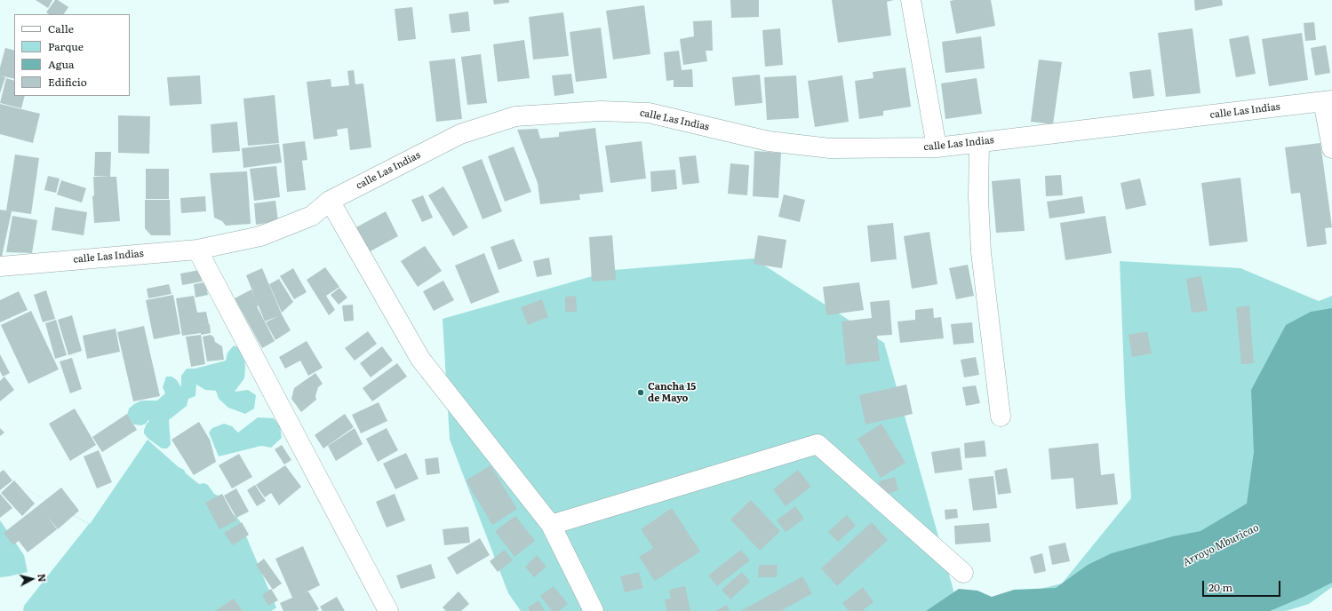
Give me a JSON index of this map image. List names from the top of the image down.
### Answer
{
  "streets": {
    "street": ["calle Las Indias"]
  },
  "water": ["Arroyo Mburicao"],
  "places": ["Cancha 15 de Mayo"],
  "legend": [
    "Calle",
    "Parque",
    "Agua",
    "Edificio"
  ],
  "scale_bar": "20 m",
  "north": "right"
}
